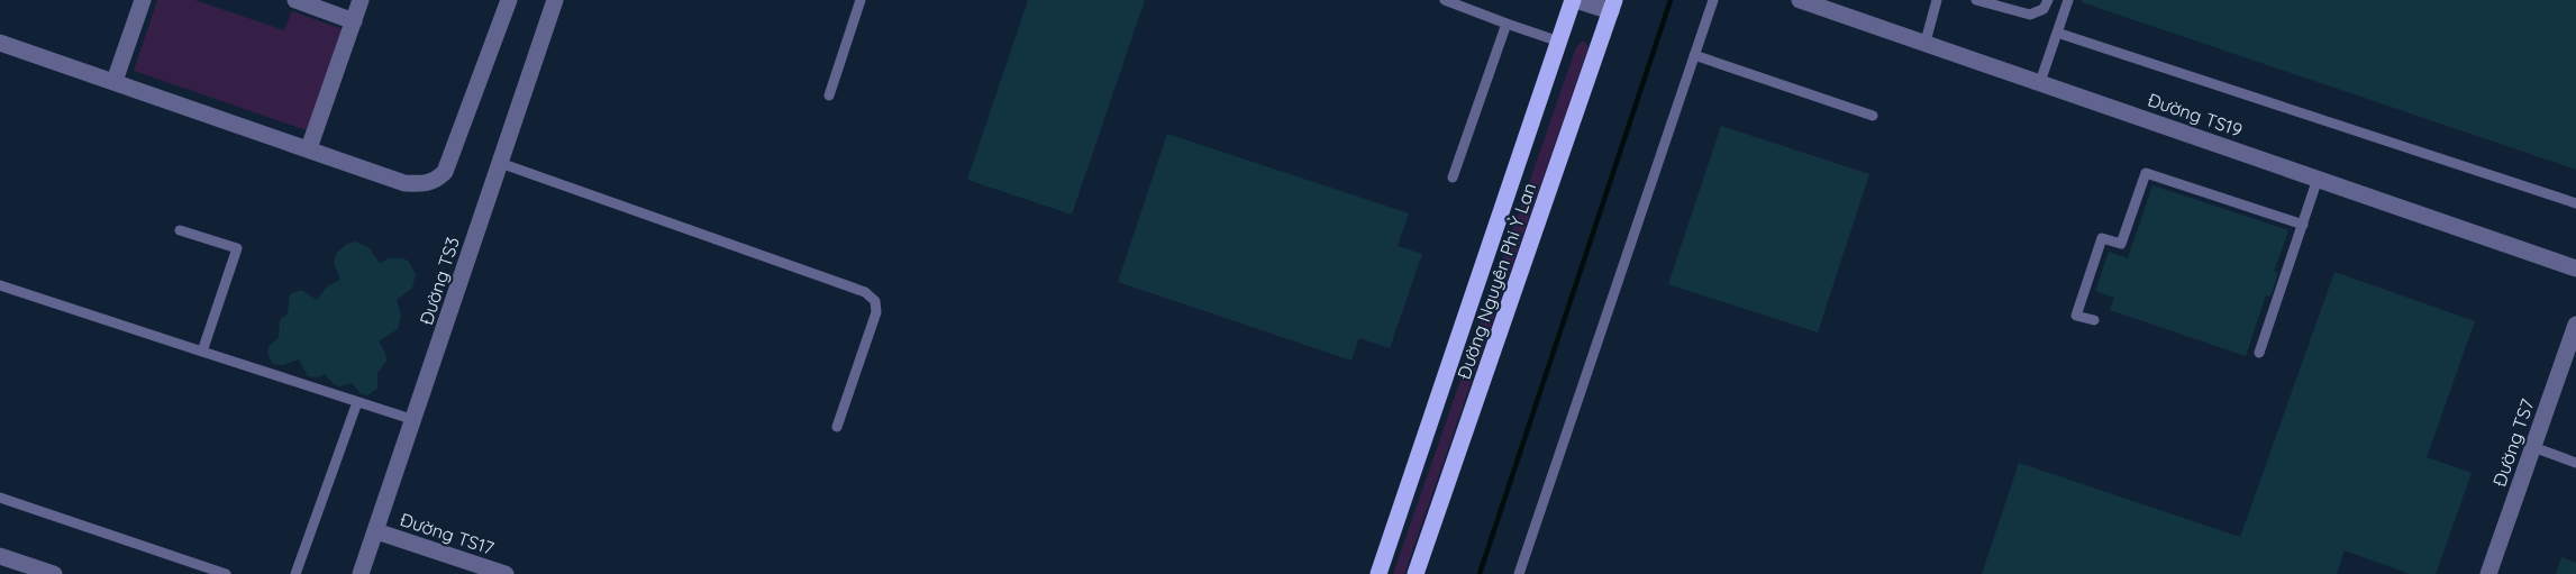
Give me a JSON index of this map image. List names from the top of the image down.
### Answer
{
  "streets": {
    "main road": ["Đường Nguyên Phi Ỷ Lan"],
    "street": [
      "Đường TS19",
      "Đường TS3",
      "Đường TS7",
      "Đường TS17"
    ]
  },
  "crossings": [
    ["Đường TS3", "Đường TS17"]
  ]
}
